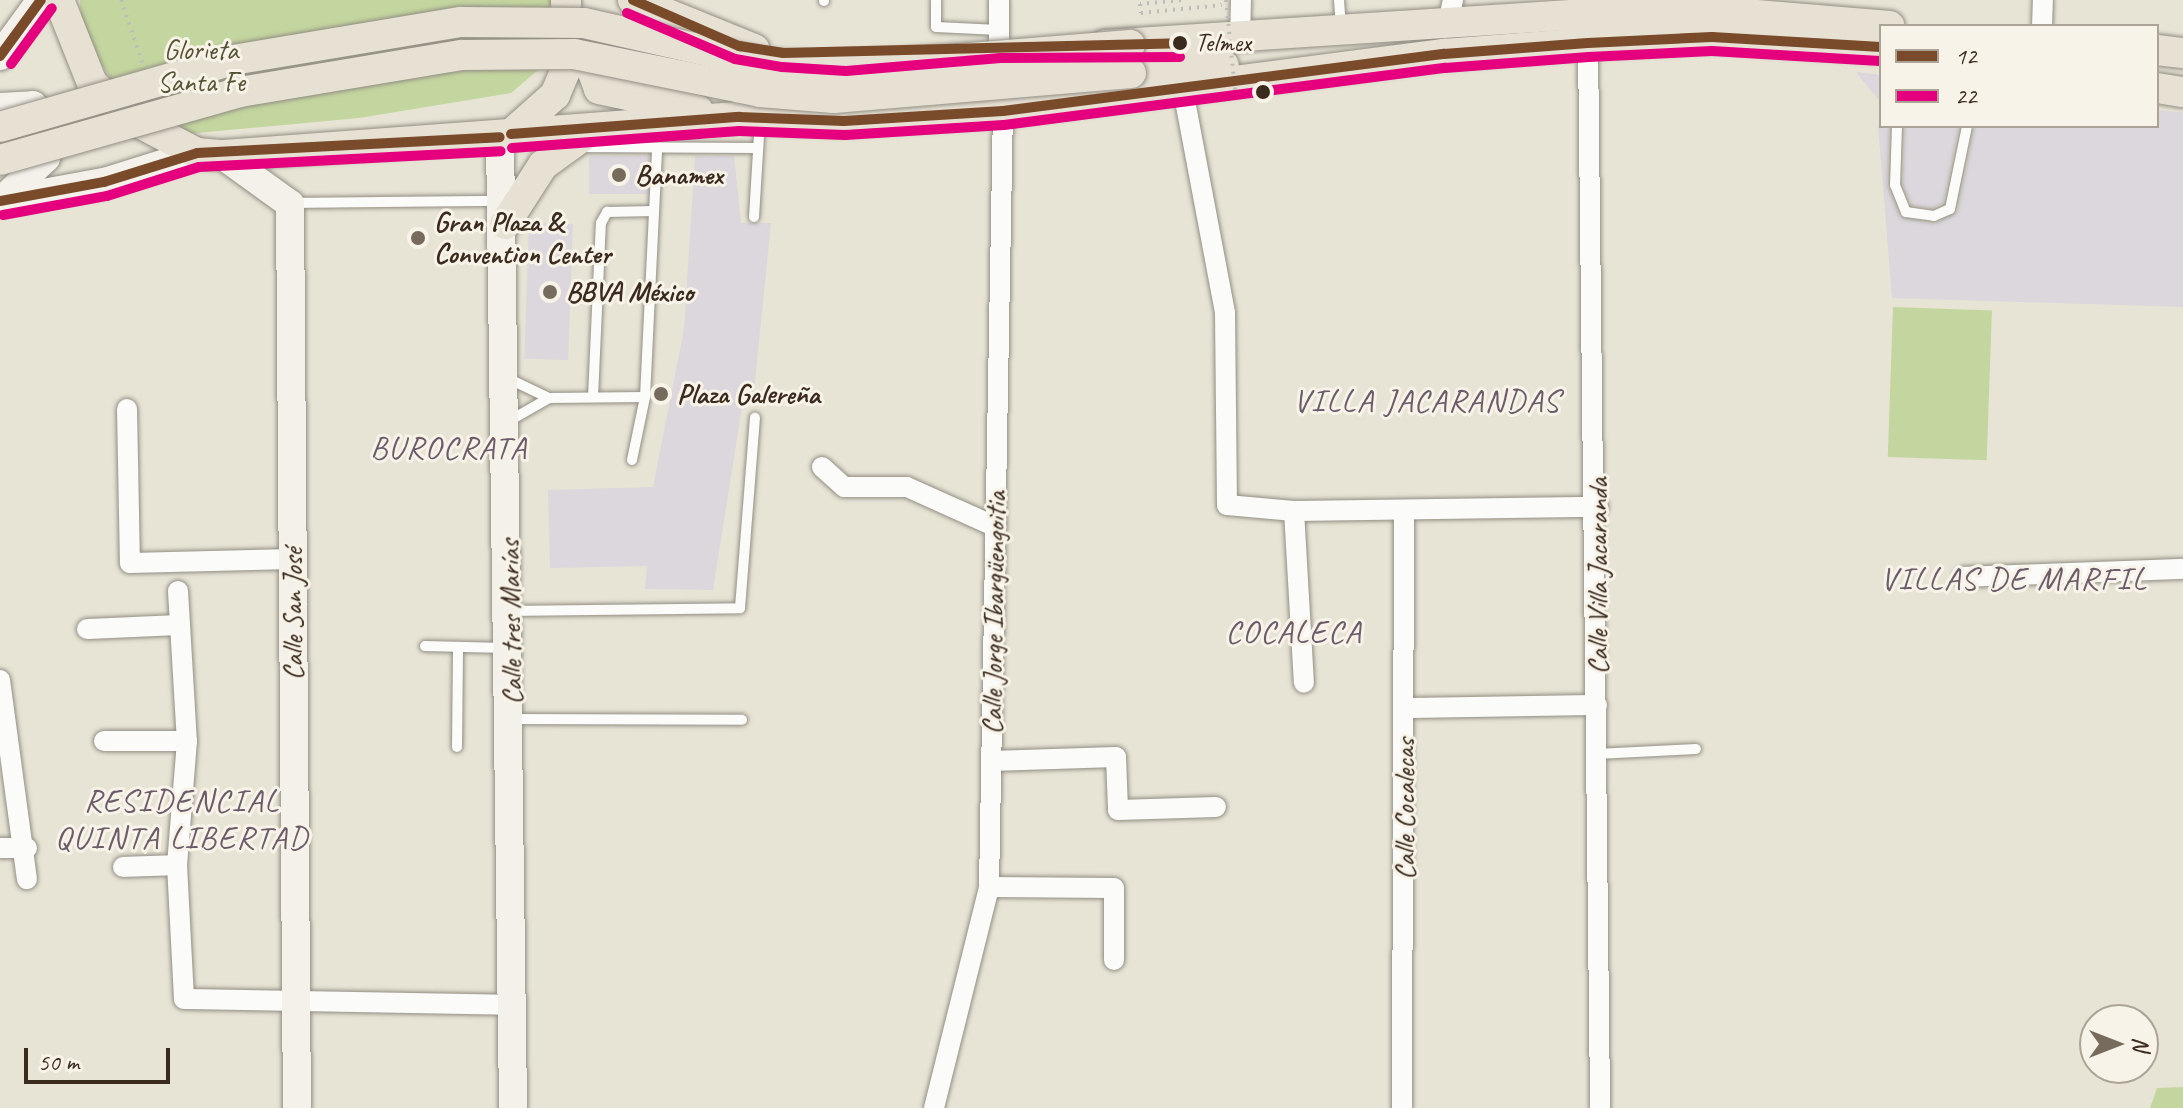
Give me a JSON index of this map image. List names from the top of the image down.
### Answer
{
  "streets": {
    "main road": ["Calle San José", "Calle tres Marías"],
    "street": ["Calle Villa Jacaranda", "Calle Jorge Ibargüengoitia", "Calle Cocalecas"]
  },
  "districts": [
    "VILLA JACARANDAS",
    "BUROCRATA",
    "VILLAS DE MARFIL",
    "COCALECA",
    "RESIDENCIAL QUINTA LIBERTAD"
  ],
  "parks": ["Glorieta Santa Fe"],
  "places": [
    "Telmex",
    "Banamex",
    "Gran Plaza & Convention Center",
    "BBVA México",
    "Plaza Galereña"
  ],
  "lines": ["transit line 12", "transit line 22"],
  "legend": ["12", "22"],
  "scale_bar": "50 m",
  "north": "right"
}
